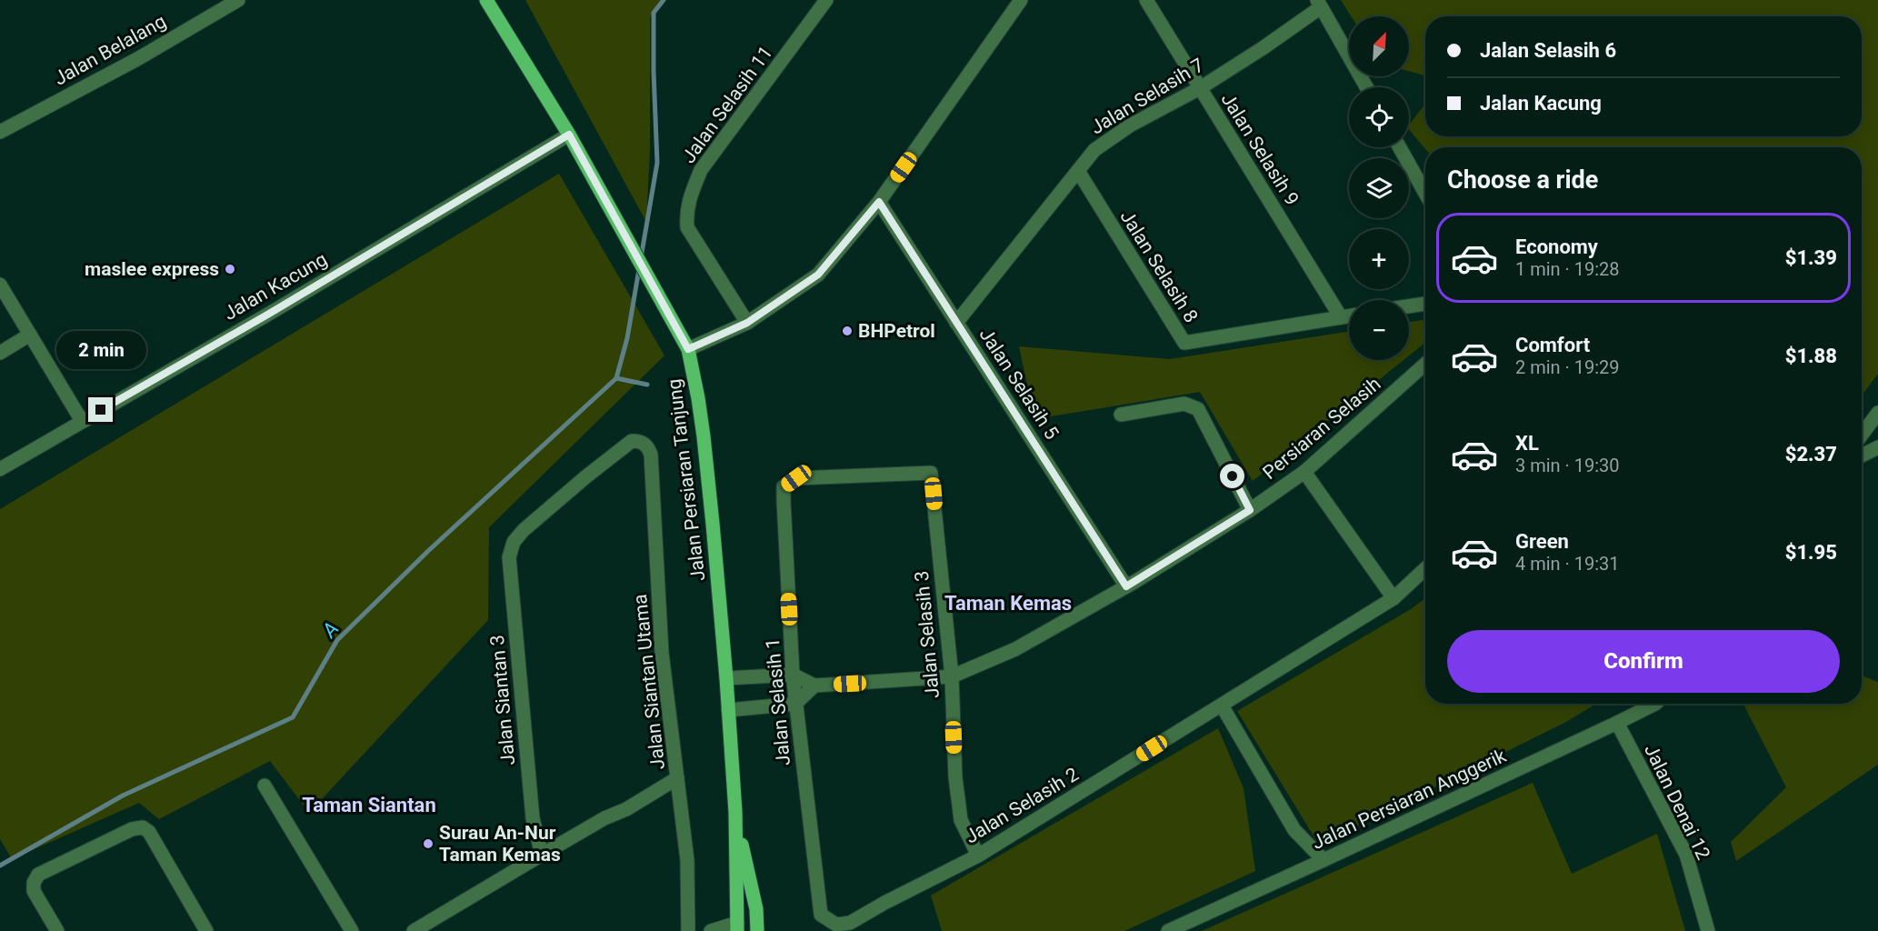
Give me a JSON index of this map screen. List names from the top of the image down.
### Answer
{
  "streets": {
    "main road": ["Jalan Persiaran Tanjung"],
    "street": [
      "Jalan Belalang",
      "Jalan Selasih 7",
      "Jalan Selasih 11",
      "Jalan Selasih 9",
      "Jalan Selasih 8",
      "Jalan Kacung",
      "Jalan Selasih 5",
      "Persiaran Selasih",
      "Jalan Selasih 3",
      "Jalan Siantan Utama",
      "Jalan Siantan 3",
      "Jalan Selasih 1",
      "Jalan Persiaran Anggerik",
      "Jalan Denai 12",
      "Jalan Selasih 2"
    ]
  },
  "crossings": [
    ["Jalan Selasih 7", "Jalan Selasih 9"],
    ["Jalan Selasih 7", "Jalan Selasih 8"],
    ["Jalan Selasih 7", "Jalan Selasih 5"],
    ["Jalan Selasih 9", "Jalan Selasih 8"],
    ["Jalan Kacung", "Jalan Persiaran Tanjung"],
    ["Jalan Selasih 5", "Persiaran Selasih"],
    ["Persiaran Selasih", "Jalan Selasih 3"],
    ["Jalan Selasih 3", "Jalan Selasih 1"],
    ["Jalan Selasih 3", "Jalan Selasih 2"],
    ["Jalan Siantan Utama", "Jalan Siantan 3"],
    ["Jalan Selasih 1", "Jalan Selasih 2"],
    ["Jalan Persiaran Anggerik", "Jalan Denai 12"]
  ],
  "districts": ["Taman Kemas", "Taman Siantan"],
  "water": ["A"],
  "places": ["maslee express", "BHPetrol", "Surau An-Nur Taman Kemas"],
  "north": "top right",
  "page": {
    "map_buttons": ["+", "−"],
    "banner": ["Jalan Selasih 6", "Jalan Kacung"],
    "heading": "Choose a ride",
    "list": [
      {
        "name": "Economy",
        "note": "1 min · 19:28",
        "value": "$1.39"
      },
      {
        "name": "Comfort",
        "note": "2 min · 19:29",
        "value": "$1.88"
      },
      {
        "name": "XL",
        "note": "3 min · 19:30",
        "value": "$2.37"
      },
      {
        "name": "Green",
        "note": "4 min · 19:31",
        "value": "$1.95"
      }
    ],
    "bubble": "2 min",
    "buttons": "Confirm"
  }
}
